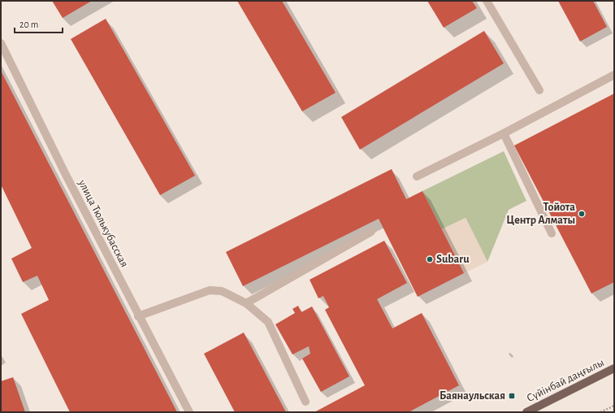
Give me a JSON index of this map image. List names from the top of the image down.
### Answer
{
  "streets": {
    "main road": ["Сүйінбай даңғылы"],
    "street": ["улица Тюлькубасская"]
  },
  "places": {
    "other": ["Тойота Центр Алматы", "Subaru"],
    "transit": ["Баянаульская"]
  },
  "scale_bar": "20 m"
}
